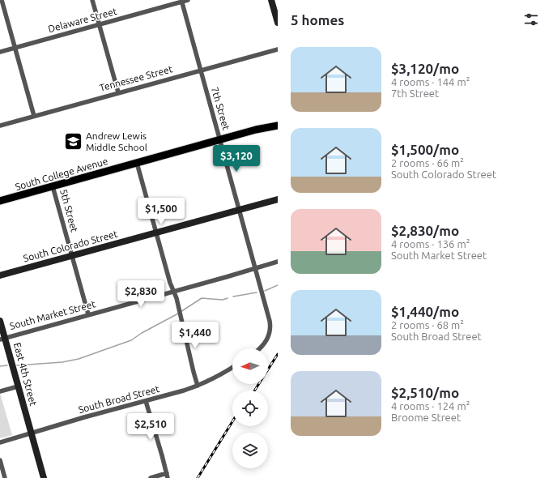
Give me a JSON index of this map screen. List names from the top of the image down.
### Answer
{
  "streets": {
    "main road": ["South College Avenue"],
    "street": [
      "Delaware Street",
      "Tennessee Street",
      "7th Street",
      "5th Street",
      "South Colorado Street",
      "South Market Street",
      "East 4th Street",
      "South Broad Street"
    ]
  },
  "crossings": [
    ["Delaware Street", "7th Street"],
    ["Tennessee Street", "7th Street"],
    ["7th Street", "South College Avenue"],
    ["7th Street", "South Colorado Street"],
    ["7th Street", "South Market Street"],
    ["South College Avenue", "5th Street"],
    ["5th Street", "South Colorado Street"],
    ["5th Street", "South Market Street"],
    ["South Market Street", "East 4th Street"],
    ["East 4th Street", "South Broad Street"]
  ],
  "places": {
    "school or university": ["Andrew Lewis Middle School"]
  },
  "north": "left",
  "page": {
    "heading": "5 homes",
    "list": [
      {
        "name": "$3,120/mo",
        "note": "4 rooms · 144 m² · 7th Street"
      },
      {
        "name": "$1,500/mo",
        "note": "2 rooms · 66 m² · South Colorado Street"
      },
      {
        "name": "$2,830/mo",
        "note": "4 rooms · 136 m² · South Market Street"
      },
      {
        "name": "$1,440/mo",
        "note": "2 rooms · 68 m² · South Broad Street"
      },
      {
        "name": "$2,510/mo",
        "note": "4 rooms · 124 m² · Broome Street"
      }
    ],
    "price": [
      "$3,120",
      "$1,500",
      "$2,830",
      "$1,440",
      "$2,510"
    ]
  }
}
